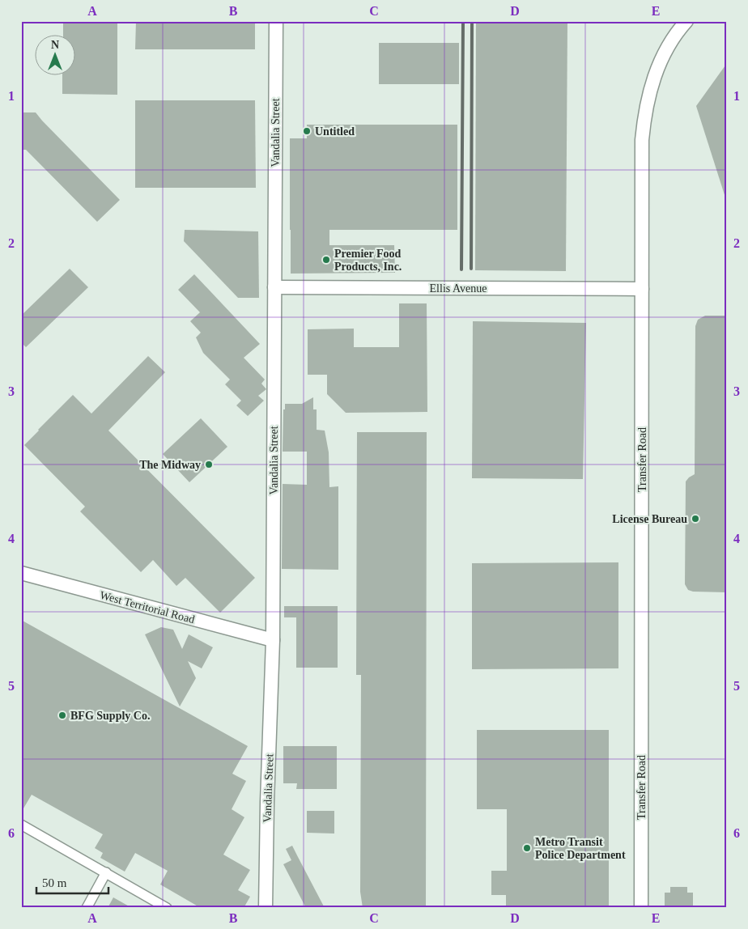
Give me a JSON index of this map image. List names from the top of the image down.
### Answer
{
  "streets": {
    "street": [
      "Vandalia Street",
      "Ellis Avenue",
      "Transfer Road",
      "West Territorial Road"
    ]
  },
  "crossings": [
    ["Vandalia Street", "Ellis Avenue"],
    ["Vandalia Street", "West Territorial Road"],
    ["Ellis Avenue", "Transfer Road"]
  ],
  "places": [
    "Untitled",
    "Premier Food Products, Inc.",
    "The Midway",
    "License Bureau",
    "BFG Supply Co.",
    "Metro Transit Police Department"
  ],
  "scale_bar": "50 m",
  "north": "top",
  "grid": {
    "columns": [
      "A",
      "B",
      "C",
      "D",
      "E"
    ],
    "rows": [
      "1",
      "2",
      "3",
      "4",
      "5",
      "6"
    ]
  }
}
